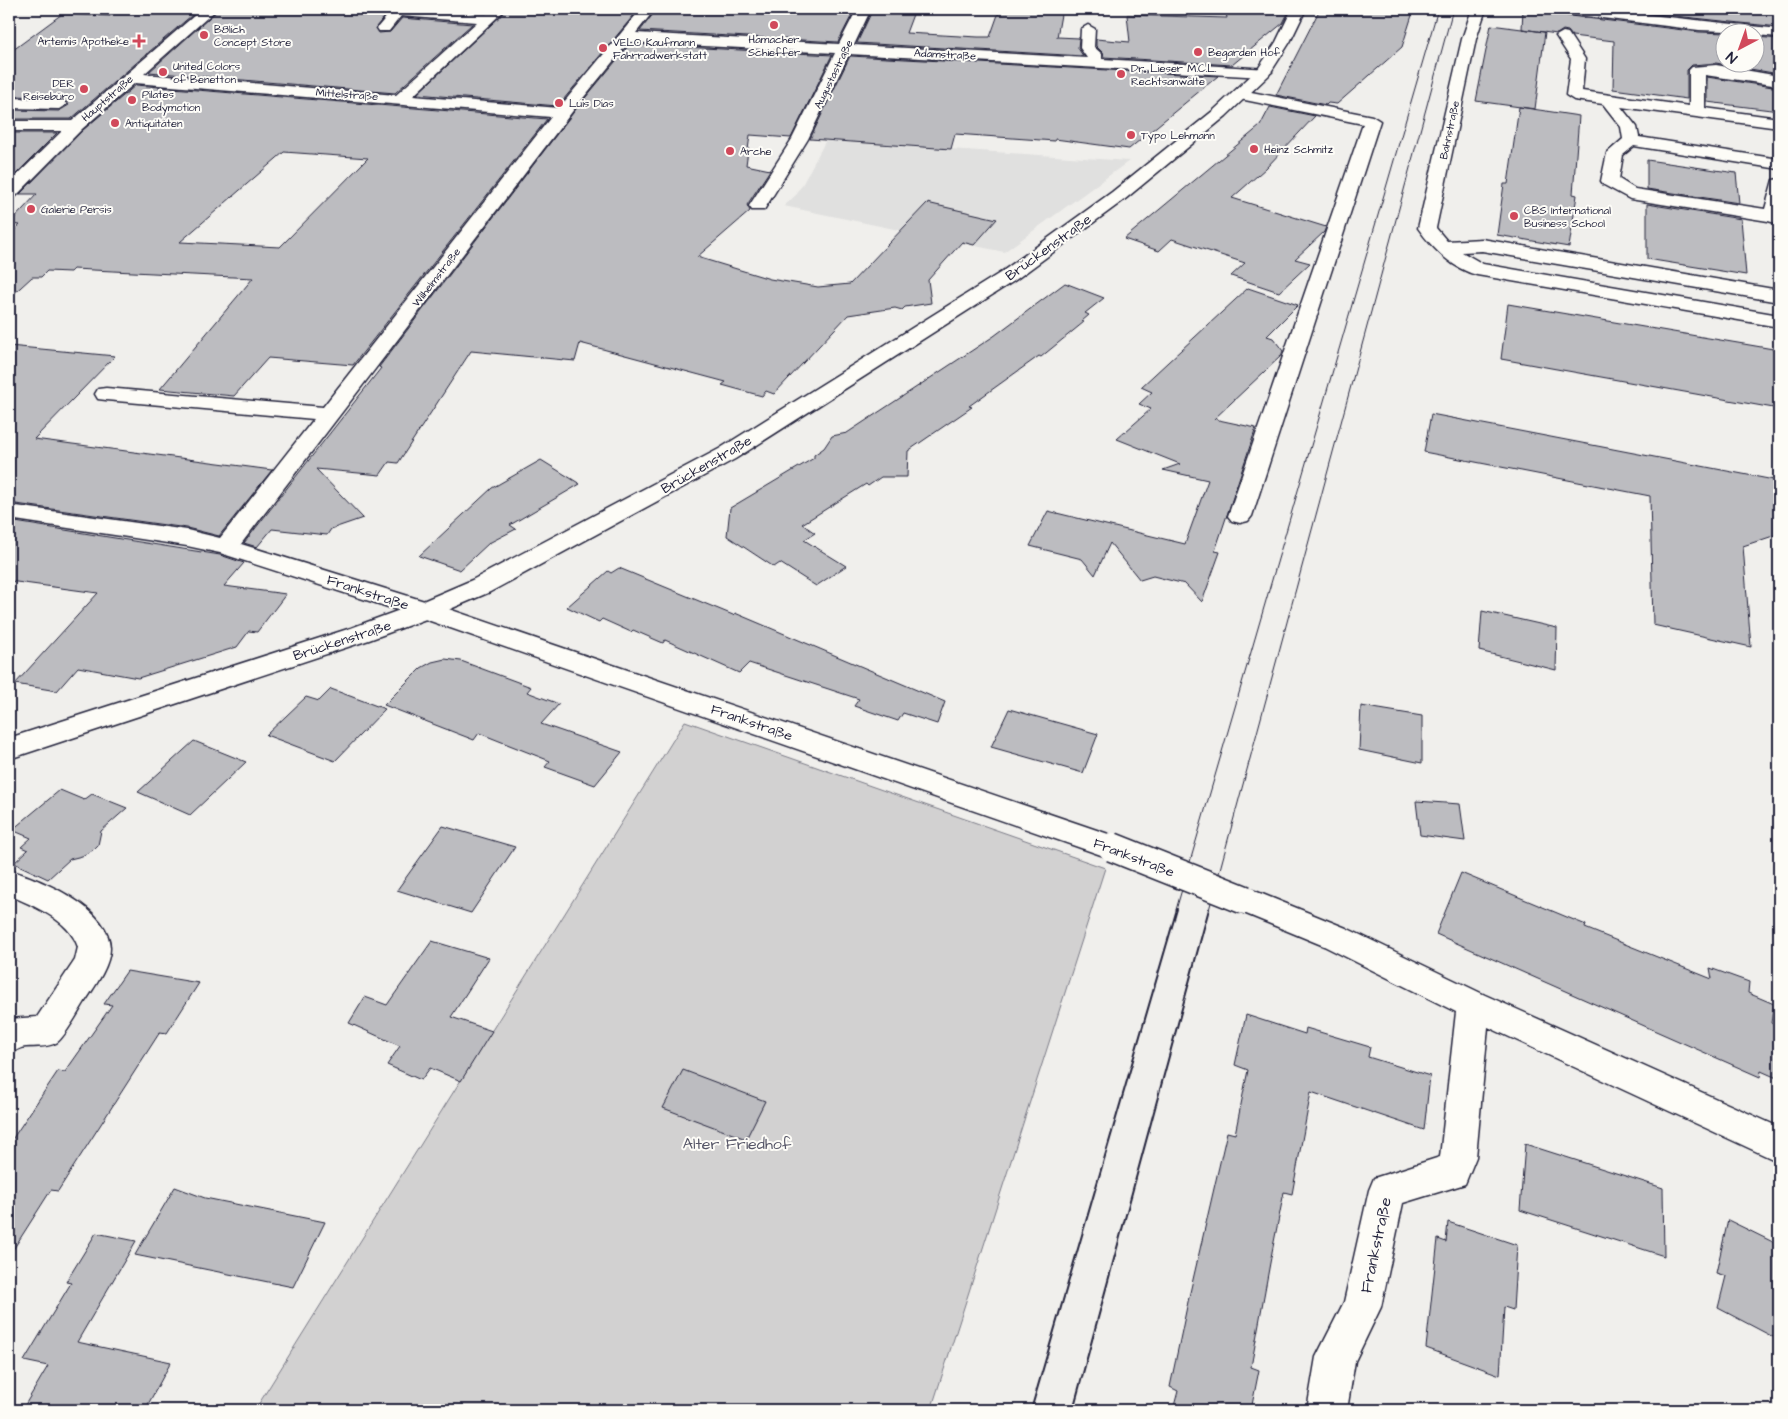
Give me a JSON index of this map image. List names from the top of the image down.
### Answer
{
  "streets": {
    "street": [
      "Adamstraße",
      "Augustastraße",
      "Mittelstraße",
      "Hauptstraße",
      "Bahnstraße",
      "Brückenstraße",
      "Wilhelmstraße",
      "Frankstraße"
    ]
  },
  "crossings": [
    ["Adamstraße", "Augustastraße"],
    ["Adamstraße", "Brückenstraße"],
    ["Adamstraße", "Wilhelmstraße"],
    ["Mittelstraße", "Hauptstraße"],
    ["Mittelstraße", "Wilhelmstraße"],
    ["Brückenstraße", "Frankstraße"],
    ["Wilhelmstraße", "Frankstraße"]
  ],
  "parks": ["Alter Friedhof"],
  "places": {
    "other": [
      "Hamacher Schieffer",
      "B8lich Concept Store",
      "VELO Kaufmann Fahrradwerkstatt",
      "Begarden Hof",
      "United Colors of Benetton",
      "Dr. Lieser M.C.L. Rechtsanwälte",
      "DER Reisebüro",
      "Pilates Bodymotion",
      "Luis Dias",
      "Antiquitäten",
      "Typo Lehmann",
      "Heinz Schmitz",
      "Arche",
      "Galerie Persis",
      "CBS International Business School"
    ],
    "health": ["Artemis Apotheke"]
  },
  "north": "bottom left"
}
